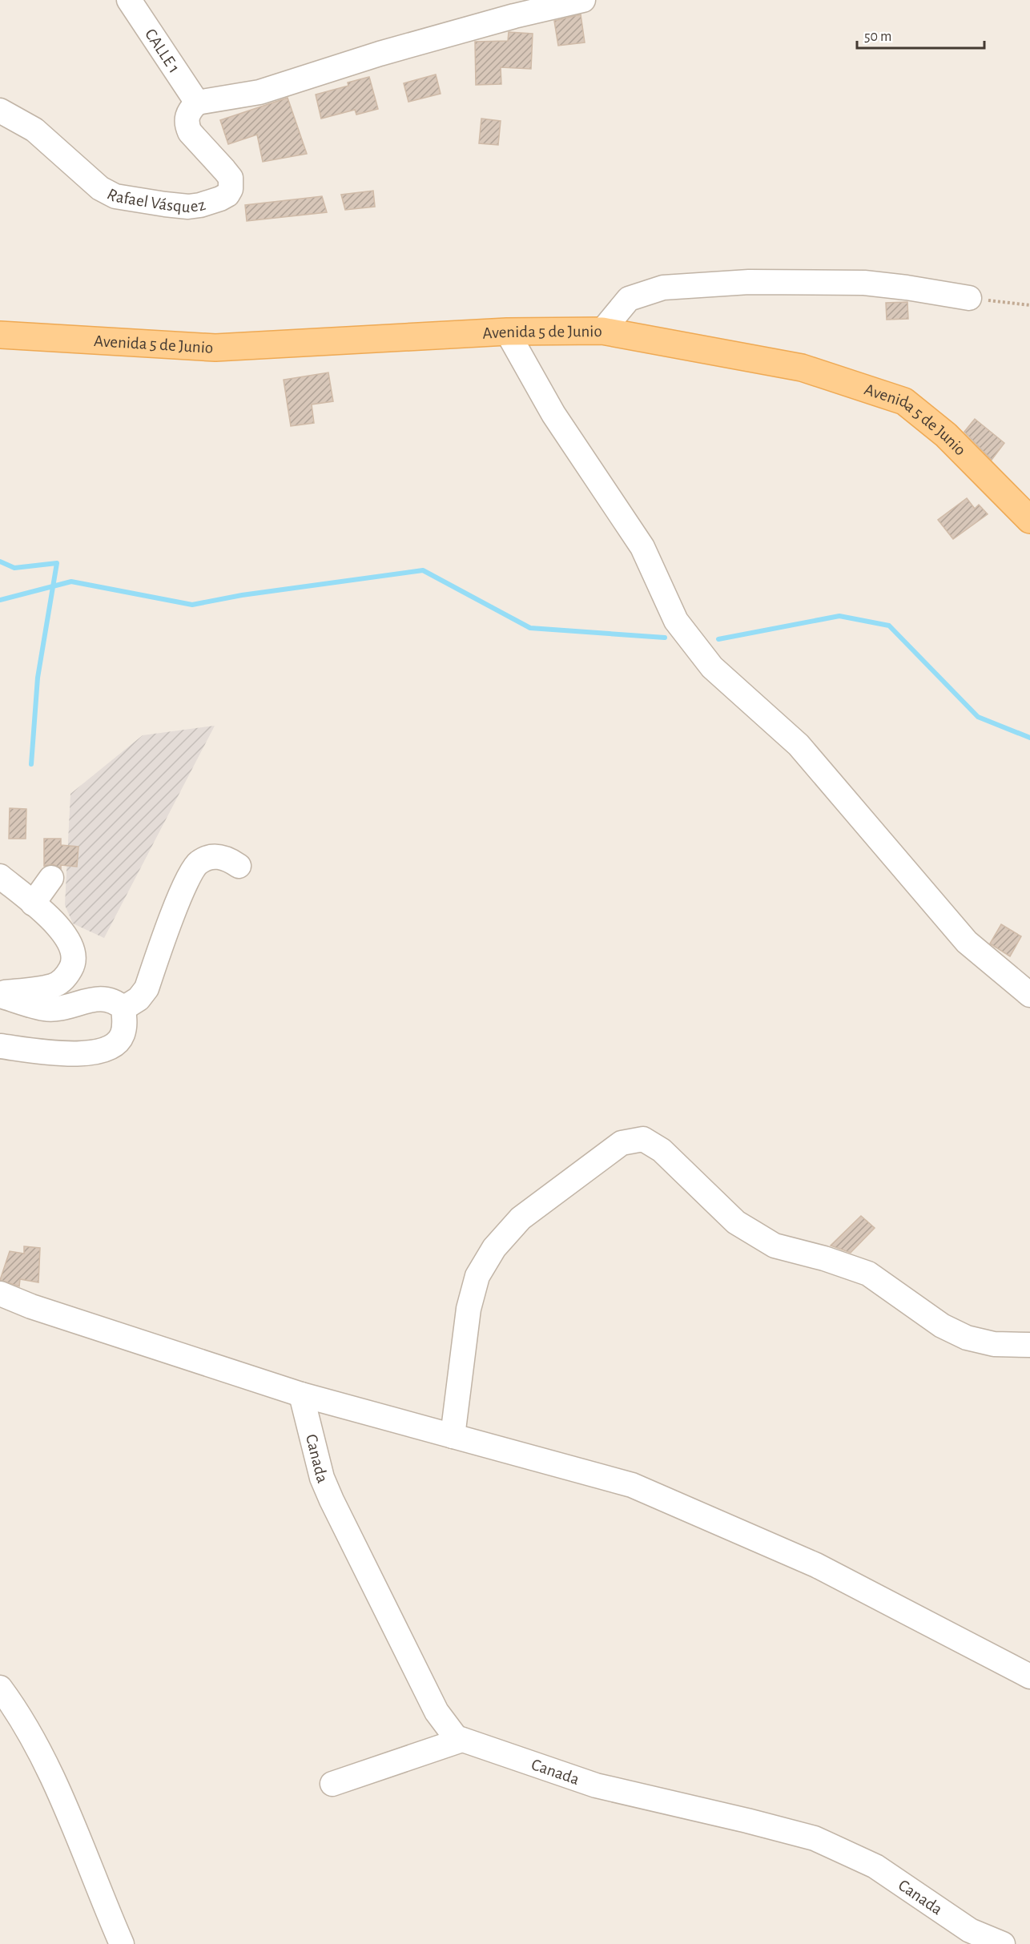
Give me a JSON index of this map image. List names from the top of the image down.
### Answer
{
  "streets": {
    "main road": ["Avenida 5 de Junio"],
    "street": ["CALLE 1", "Rafael Vásquez", "Canada"]
  },
  "crossings": [
    ["CALLE 1", "Rafael Vásquez"]
  ],
  "scale_bar": "50 m"
}
